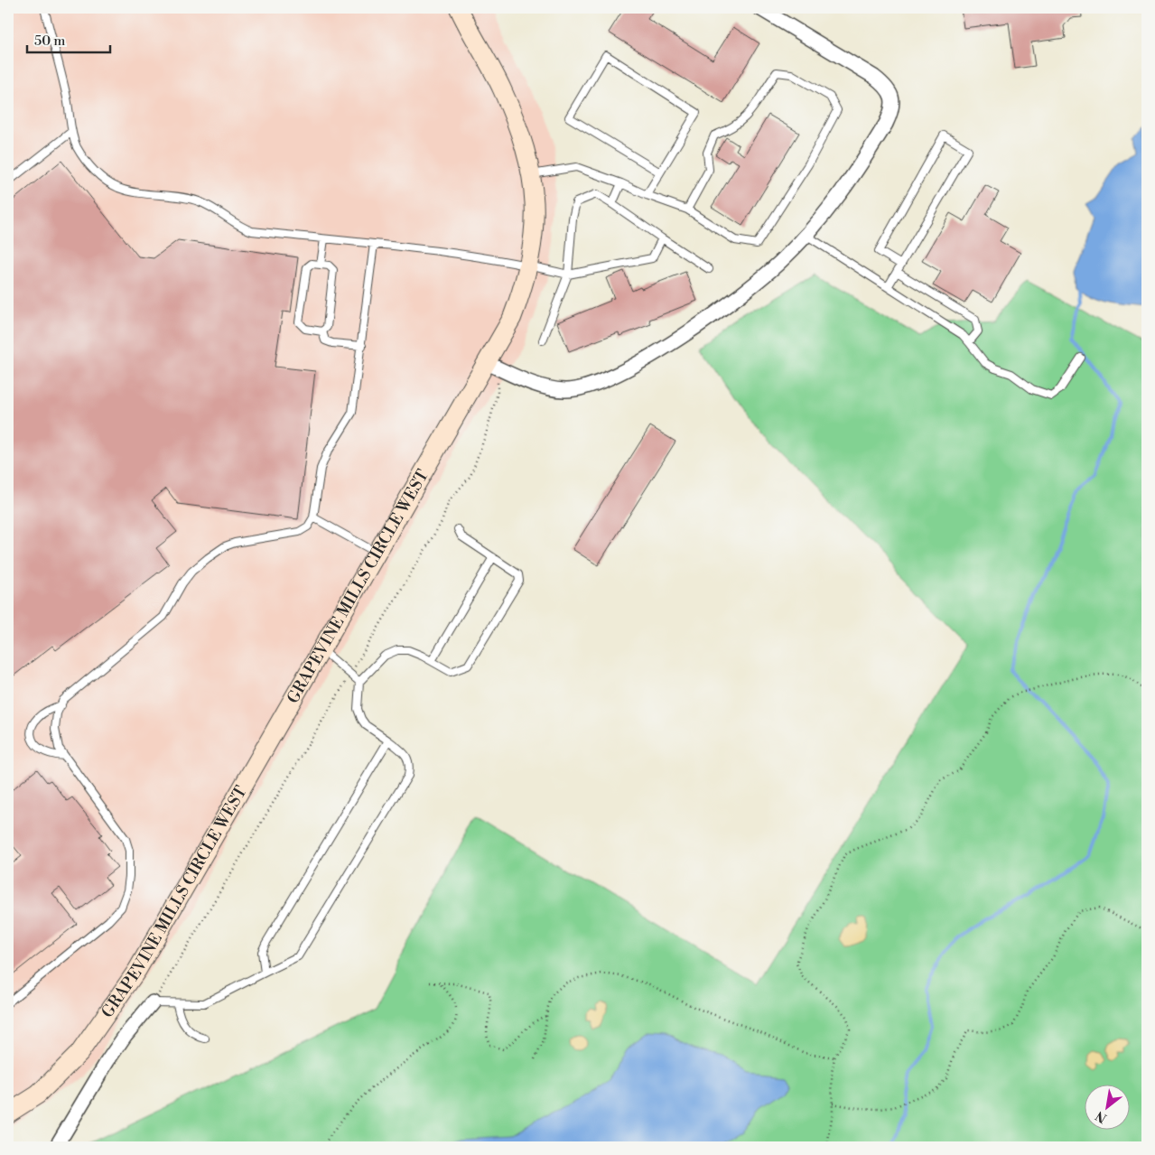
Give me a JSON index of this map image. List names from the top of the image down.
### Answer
{
  "streets": {
    "street": ["GRAPEVINE MILLS CIRCLE WEST"]
  },
  "scale_bar": "50 m",
  "north": "bottom left"
}
